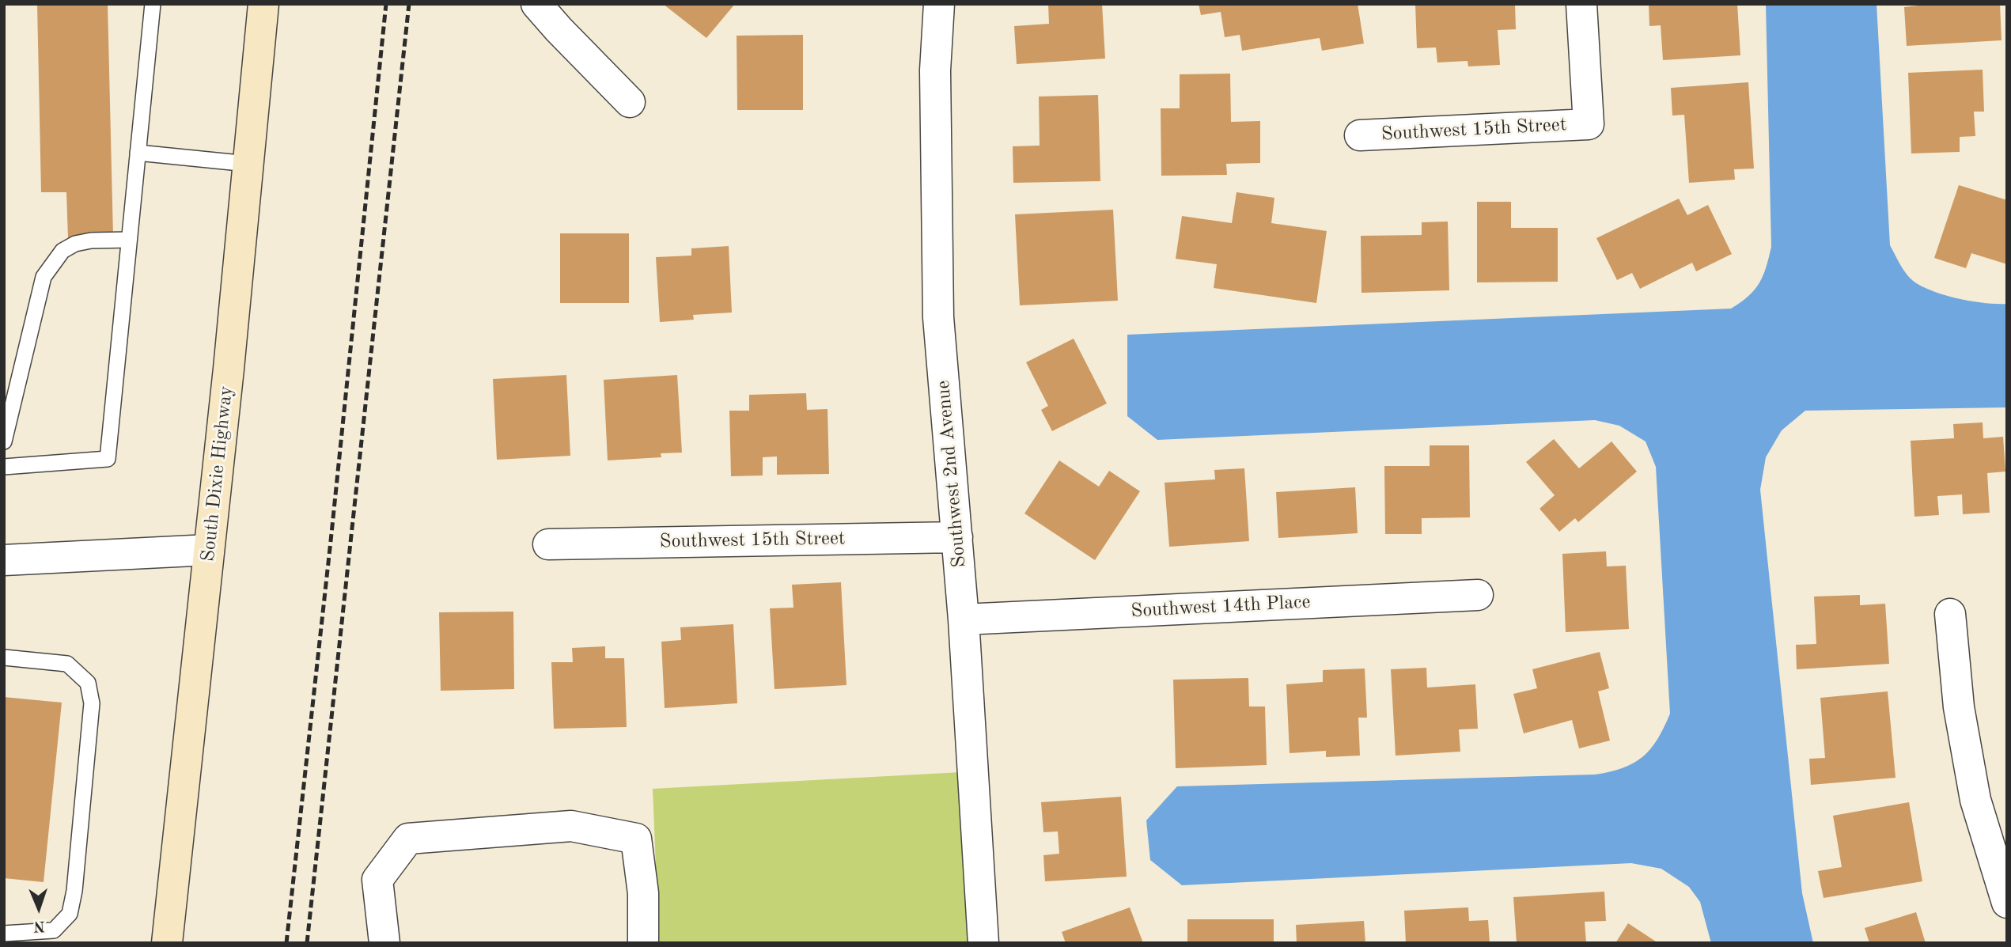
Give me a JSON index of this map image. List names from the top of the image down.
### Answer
{
  "streets": {
    "main road": ["South Dixie Highway"],
    "street": ["Southwest 15th Street", "Southwest 2nd Avenue", "Southwest 14th Place"]
  },
  "crossings": [
    ["Southwest 15th Street", "Southwest 2nd Avenue"],
    ["Southwest 2nd Avenue", "Southwest 14th Place"]
  ],
  "north": "bottom"
}
